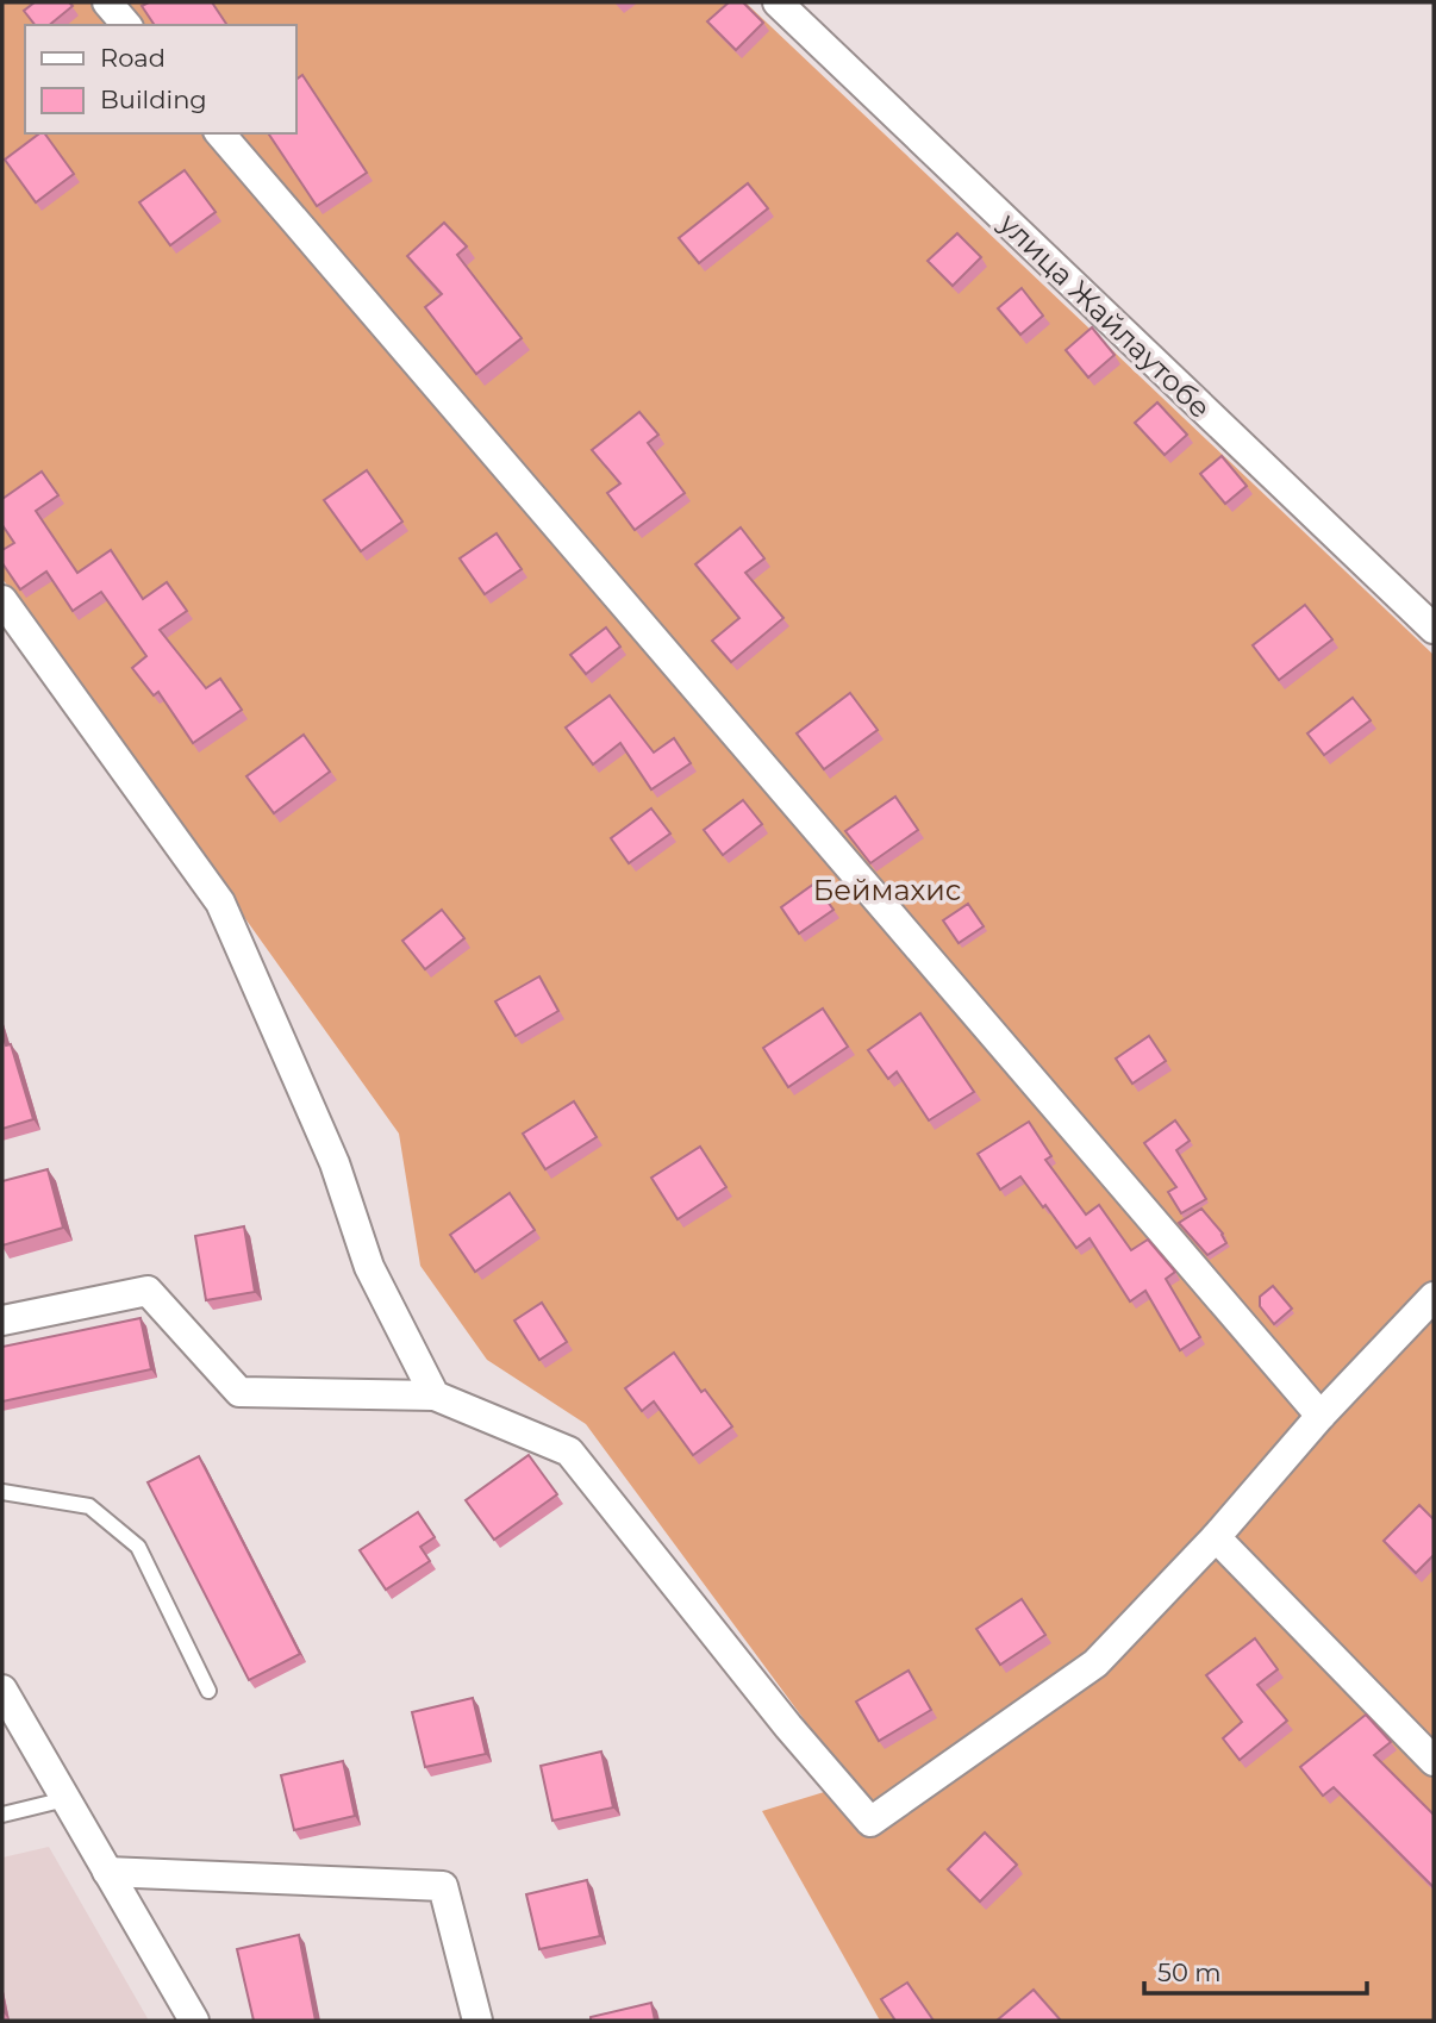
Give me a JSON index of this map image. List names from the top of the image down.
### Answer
{
  "streets": {
    "street": ["улица Жайлаутобе"]
  },
  "parks": ["Беймахис"],
  "legend": ["Road", "Building"],
  "scale_bar": "50 m"
}
